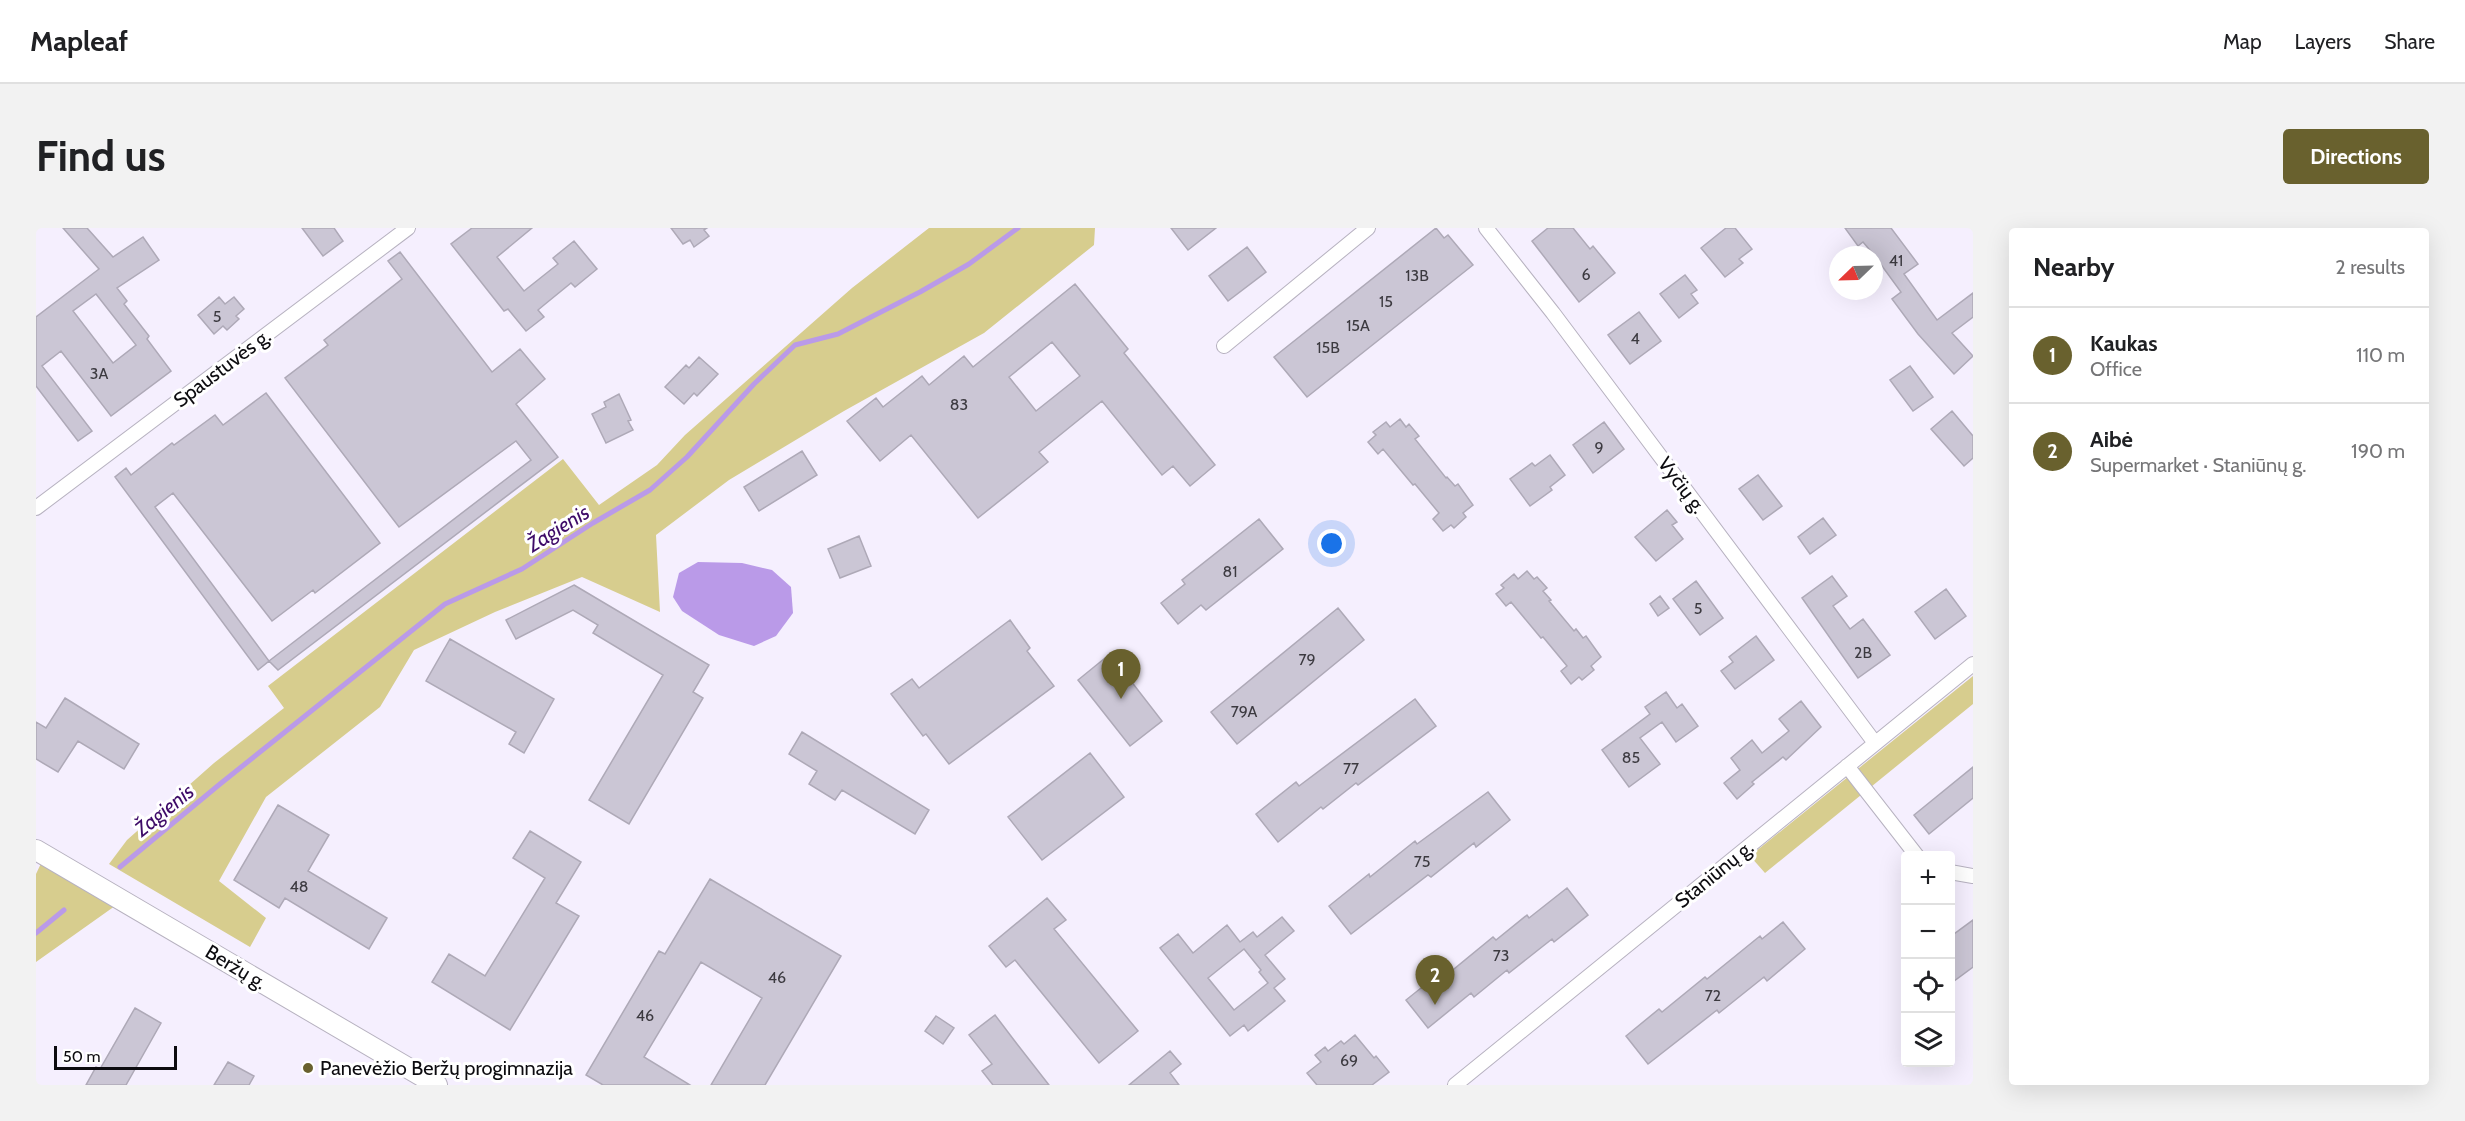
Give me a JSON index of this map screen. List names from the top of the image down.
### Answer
{
  "streets": {
    "main road": ["Beržų g."],
    "street": ["Spaustuvės g.", "Vyčių g.", "Staniūnų g."]
  },
  "crossings": [
    ["Vyčių g.", "Staniūnų g."]
  ],
  "water": ["Žagienis"],
  "places": ["Panevėžio Beržų progimnazija"],
  "house_numbers": [
    "41",
    "6",
    "13B",
    "15",
    "5",
    "15A",
    "4",
    "15B",
    "3A",
    "83",
    "9",
    "81",
    "5",
    "2B",
    "79",
    "79A",
    "85",
    "77",
    "75",
    "48",
    "73",
    "46",
    "72",
    "46",
    "69"
  ],
  "scale_bar": "50 m",
  "north": "bottom left",
  "page": {
    "header": "Mapleaf",
    "nav": ["Map", "Layers", "Share"],
    "buttons": "Directions",
    "title": "Find us",
    "heading": ["Nearby", "2 results"],
    "list": [
      {
        "mark": "1",
        "name": "Kaukas",
        "note": "Office",
        "value": "110 m"
      },
      {
        "mark": "2",
        "name": "Aibė",
        "note": "Supermarket · Staniūnų g.",
        "value": "190 m"
      }
    ],
    "pins": ["1", "2"],
    "map_buttons": ["+", "−"],
    "scale": "50 m"
  }
}
